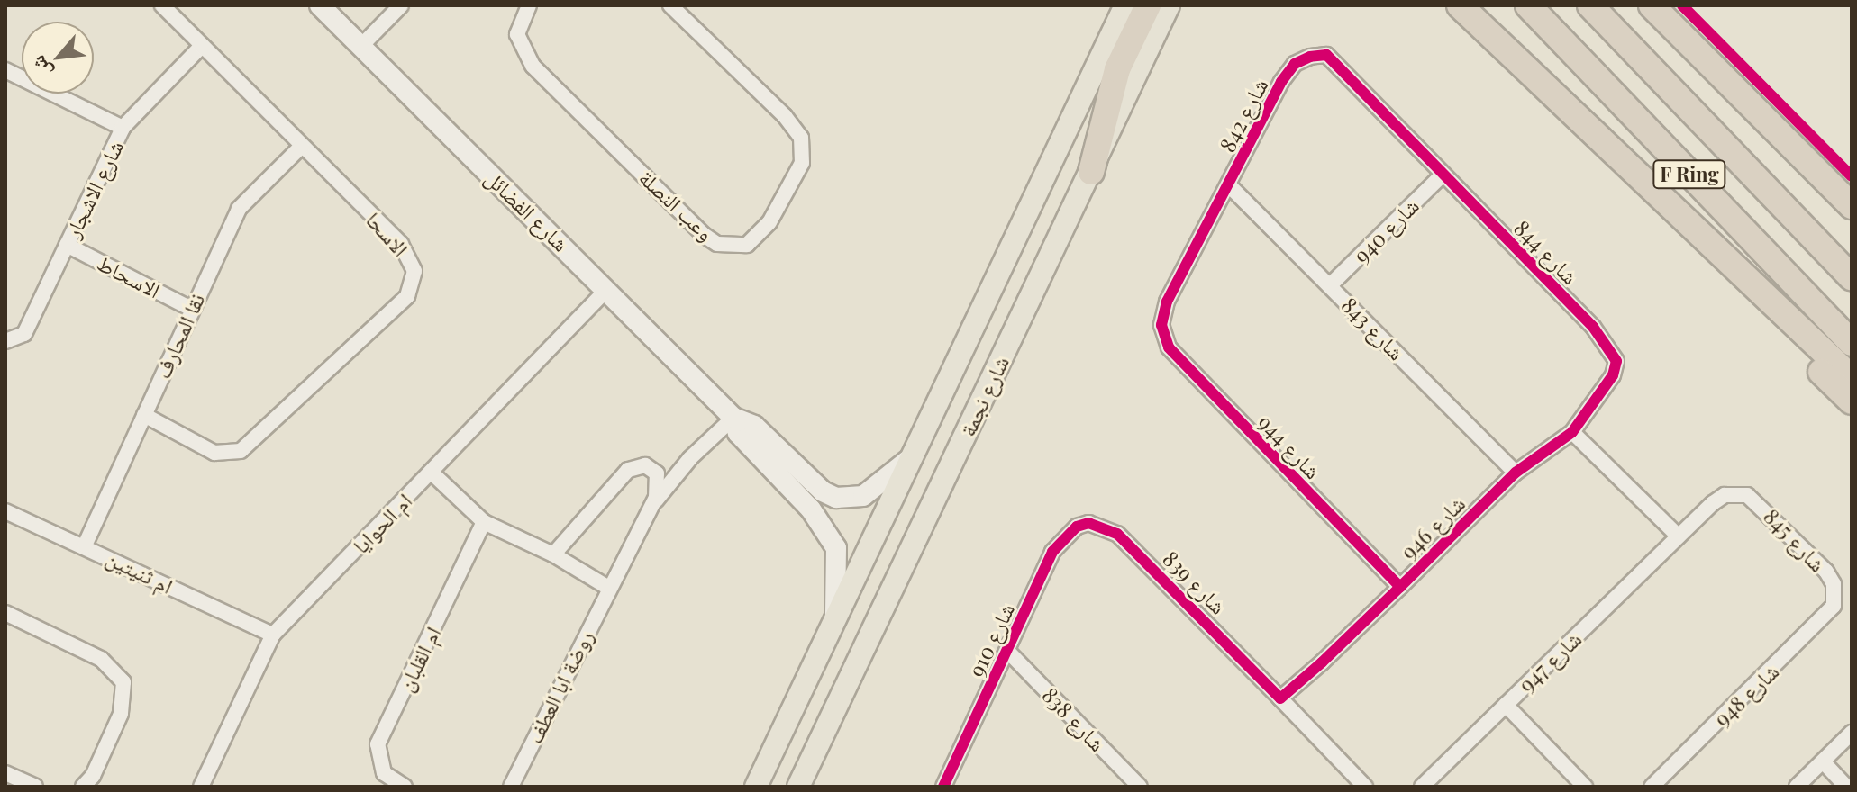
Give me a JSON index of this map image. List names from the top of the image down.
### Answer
{
  "streets": {
    "highway": ["F Ring"],
    "main road": ["شارع نجمة"],
    "street": [
      "شارع 842",
      "شارع الاشجار",
      "وعب النصلة",
      "شارع الفضائل",
      "شارع 940",
      "الاسحا",
      "شارع 844",
      "الاسحاط",
      "شارع 843",
      "نقا المحارف",
      "شارع 944",
      "ام الحوايا",
      "شارع 946",
      "شارع 845",
      "ام ثنيتين",
      "شارع 839",
      "شارع 910",
      "ام القلبان",
      "شارع 947",
      "روضة ابا العطف",
      "شارع 948",
      "شارع 838"
    ]
  },
  "crossings": [
    ["شارع 842", "شارع 940"],
    ["شارع 842", "شارع 844"],
    ["شارع 842", "شارع 843"],
    ["شارع 842", "شارع 944"],
    ["شارع الاشجار", "الاسحا"],
    ["شارع الاشجار", "الاسحاط"],
    ["شارع الفضائل", "شارع نجمة"],
    ["شارع الفضائل", "ام الحوايا"],
    ["شارع 940", "شارع 844"],
    ["شارع 940", "شارع 843"],
    ["الاسحا", "نقا المحارف"],
    ["شارع 844", "شارع 946"],
    ["الاسحاط", "نقا المحارف"],
    ["شارع 843", "شارع 946"],
    ["نقا المحارف", "ام ثنيتين"],
    ["شارع 944", "شارع 946"],
    ["ام الحوايا", "ام ثنيتين"],
    ["شارع 946", "شارع 839"],
    ["شارع 845", "شارع 947"],
    ["شارع 845", "شارع 948"],
    ["شارع 839", "شارع 910"],
    ["شارع 910", "شارع 838"]
  ],
  "north": "bottom left"
}
